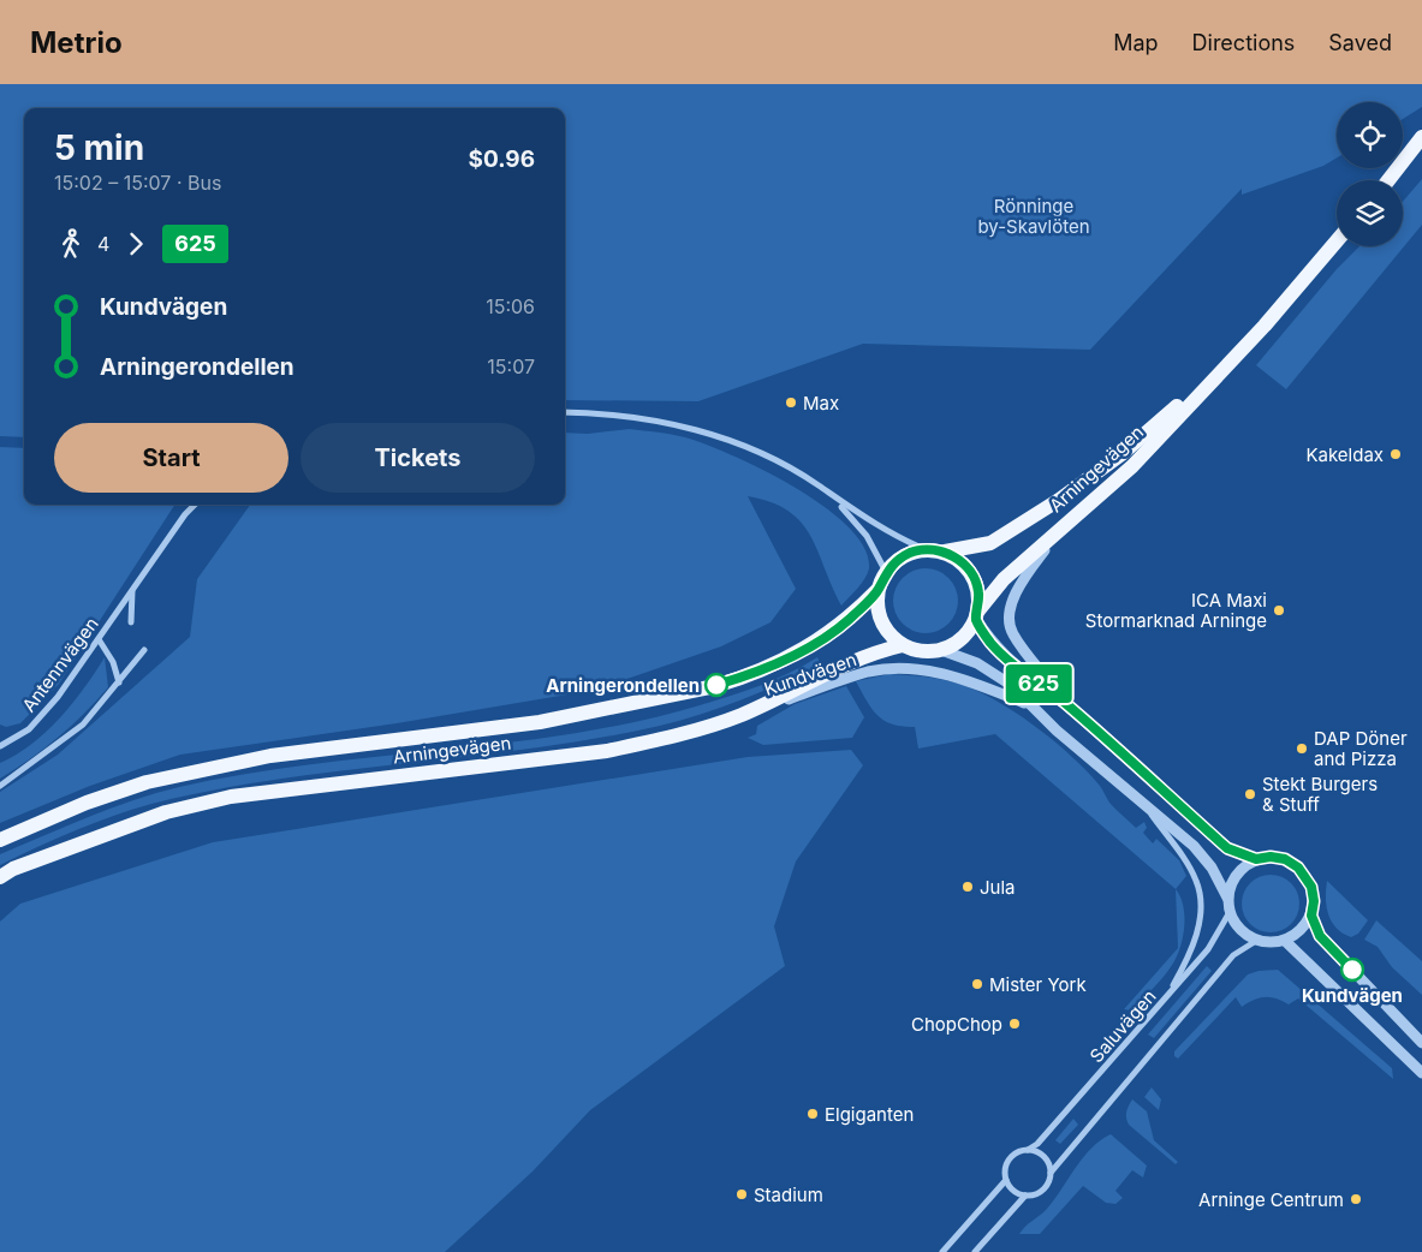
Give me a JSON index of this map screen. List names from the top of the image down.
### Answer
{
  "streets": {
    "main road": ["Arningevägen"],
    "street": ["Antennvägen", "Kundvägen", "Saluvägen"]
  },
  "crossings": [
    ["Arningevägen", "Kundvägen"],
    ["Kundvägen", "Saluvägen"]
  ],
  "parks": ["Rönninge by-Skavlöten"],
  "places": [
    "Max",
    "Kakeldax",
    "ICA Maxi Stormarknad Arninge",
    "Arningerondellen",
    "DAP Döner and Pizza",
    "Stekt Burgers & Stuff",
    "Jula",
    "Kundvägen",
    "Mister York",
    "ChopChop",
    "Elgiganten",
    "Stadium",
    "Arninge Centrum"
  ],
  "lines": ["bus line 625"],
  "page": {
    "header": "Metrio",
    "nav": ["Map", "Directions", "Saved"],
    "on_map": "625",
    "heading": ["5 min", "15:02 – 15:07 · Bus", "$0.96"],
    "legs": ["4", "625"],
    "list": [
      {
        "name": "Kundvägen",
        "value": "15:06"
      },
      {
        "name": "Arningerondellen",
        "value": "15:07"
      }
    ],
    "buttons": ["Start", "Tickets"]
  }
}
